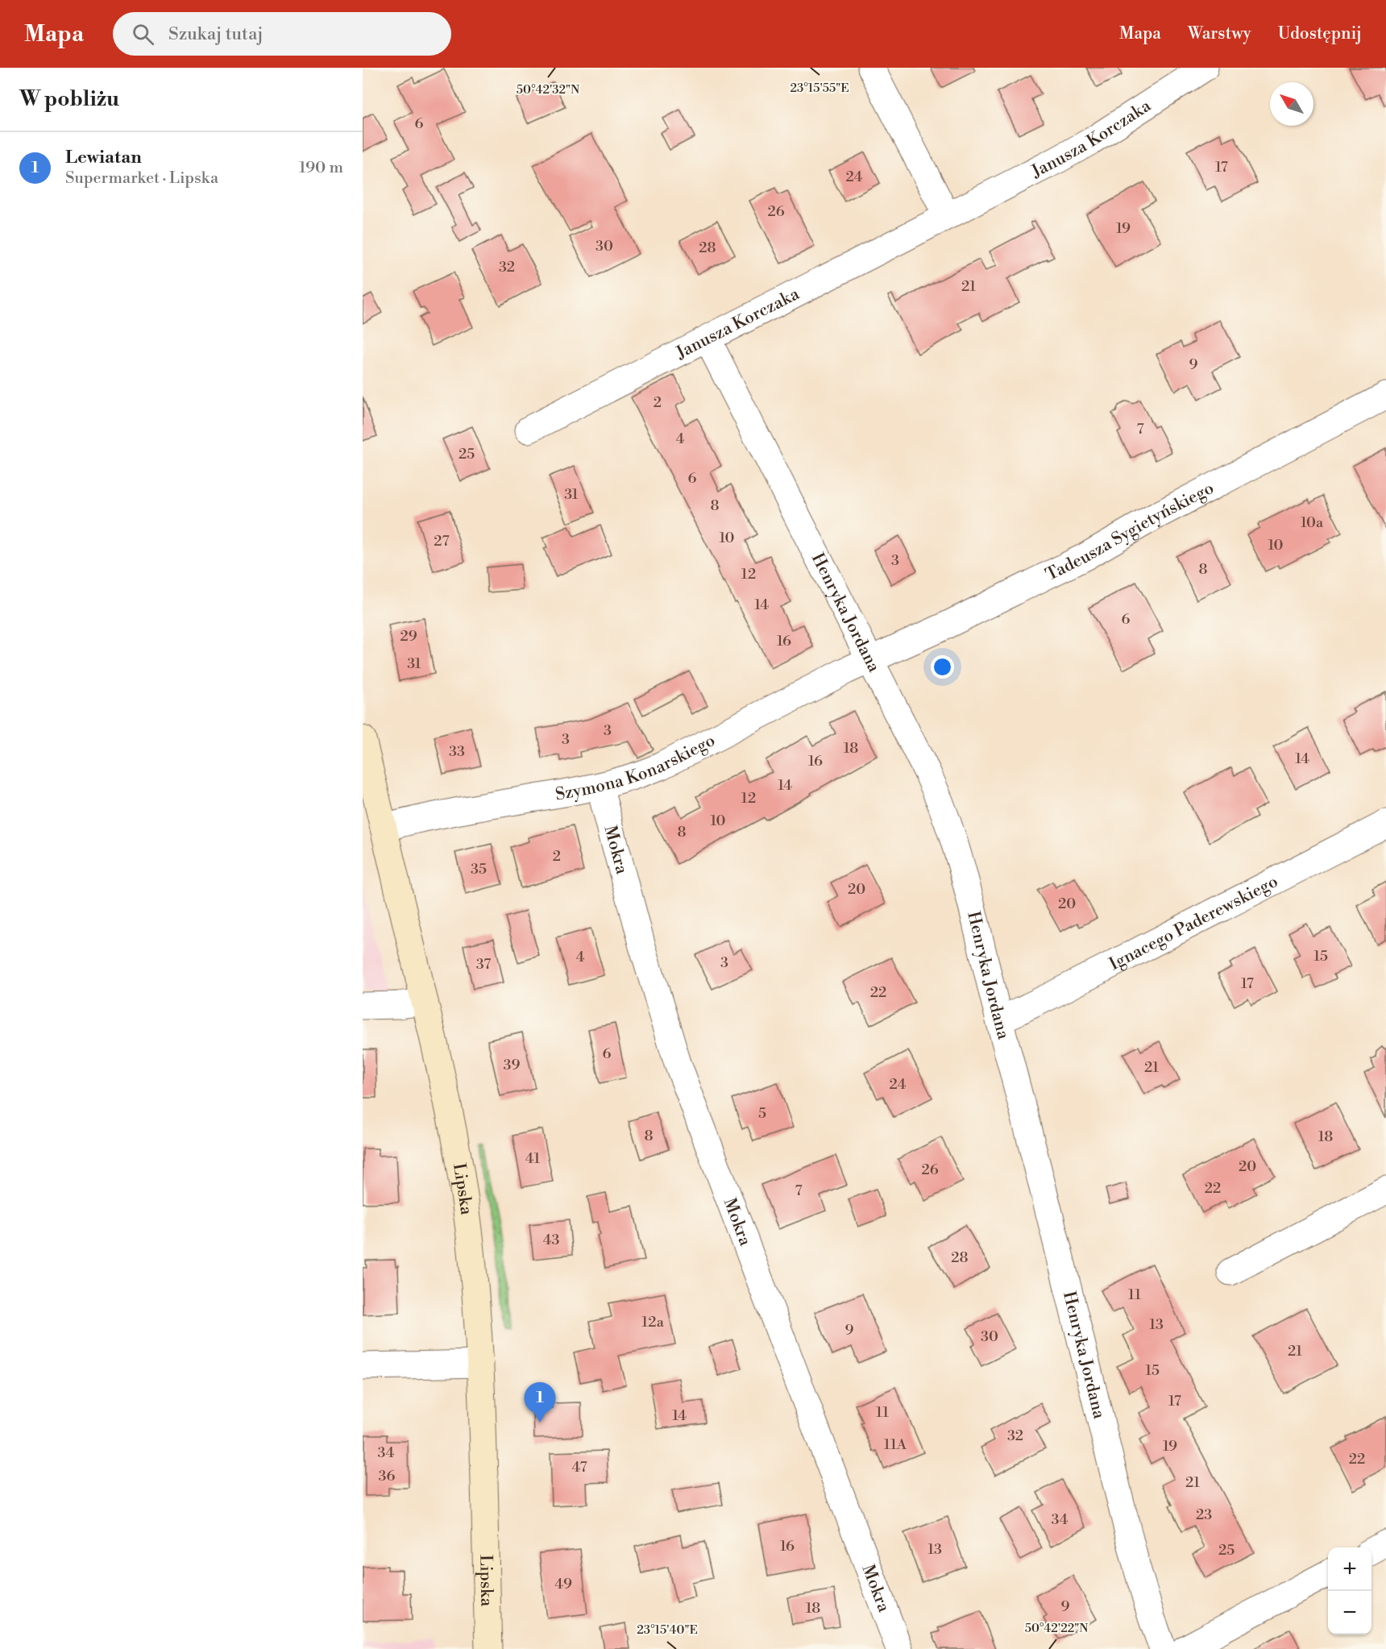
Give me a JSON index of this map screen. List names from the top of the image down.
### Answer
{
  "streets": {
    "main road": ["Lipska"],
    "street": [
      "Janusza Korczaka",
      "Tadeusza Sygietyńskiego",
      "Henryka Jordana",
      "Szymona Konarskiego",
      "Mokra",
      "Ignacego Paderewskiego"
    ]
  },
  "crossings": [
    ["Janusza Korczaka", "Henryka Jordana"],
    ["Tadeusza Sygietyńskiego", "Henryka Jordana"],
    ["Tadeusza Sygietyńskiego", "Szymona Konarskiego"],
    ["Henryka Jordana", "Szymona Konarskiego"],
    ["Henryka Jordana", "Ignacego Paderewskiego"],
    ["Szymona Konarskiego", "Mokra"],
    ["Szymona Konarskiego", "Lipska"]
  ],
  "house_numbers": [
    "6",
    "17",
    "24",
    "26",
    "19",
    "30",
    "28",
    "32",
    "21",
    "9",
    "2",
    "7",
    "4",
    "25",
    "6",
    "31",
    "8",
    "10a",
    "10",
    "27",
    "10",
    "3",
    "8",
    "12",
    "14",
    "6",
    "29",
    "16",
    "31",
    "3",
    "3",
    "18",
    "33",
    "14",
    "16",
    "14",
    "12",
    "10",
    "8",
    "2",
    "35",
    "20",
    "20",
    "15",
    "4",
    "3",
    "37",
    "17",
    "22",
    "6",
    "39",
    "21",
    "24",
    "5",
    "8",
    "18",
    "41",
    "20",
    "26",
    "22",
    "7",
    "43",
    "28",
    "11",
    "12a",
    "13",
    "9",
    "30",
    "21",
    "15",
    "17",
    "11",
    "14",
    "32",
    "11A",
    "19",
    "34",
    "22",
    "47",
    "36",
    "21",
    "23",
    "34",
    "16",
    "13",
    "25",
    "49",
    "9",
    "18"
  ],
  "north": "top left",
  "page": {
    "header": "Mapa",
    "search": "Szukaj tutaj",
    "nav": ["Mapa", "Warstwy", "Udostępnij"],
    "heading": "W pobliżu",
    "list": [
      {
        "mark": "1",
        "name": "Lewiatan",
        "note": "Supermarket · Lipska",
        "value": "190 m"
      }
    ],
    "pins": "1",
    "map_buttons": ["+", "−"]
  },
  "coordinates": [
    "23°15'55\"E",
    "50°42'32\"N",
    "50°42'22\"N",
    "23°15'40\"E"
  ]
}
